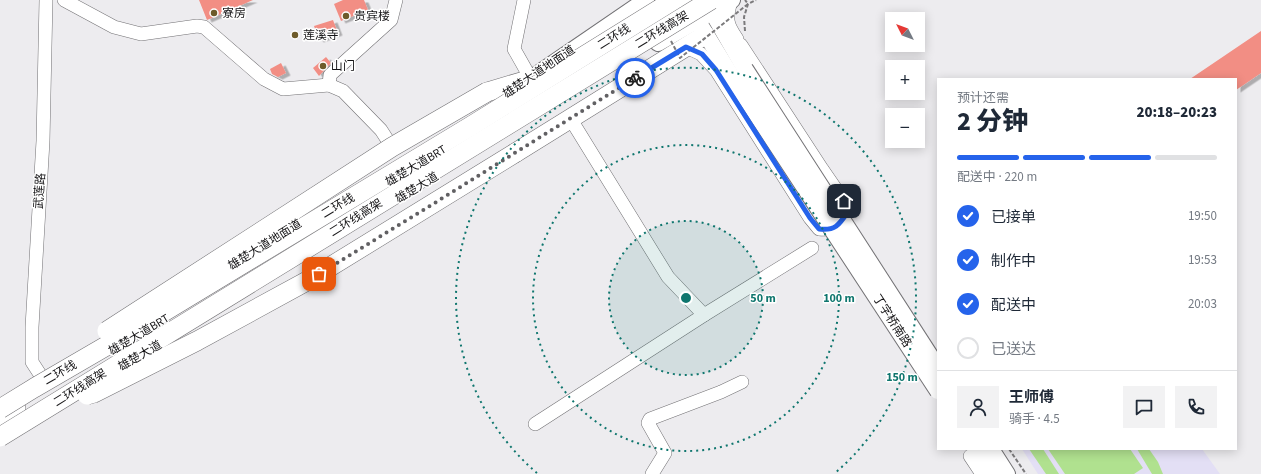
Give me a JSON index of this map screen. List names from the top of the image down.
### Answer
{
  "streets": {
    "highway": ["二环线高架", "二环线"],
    "main road": ["雄楚大道地面道", "雄楚大道", "丁字桥南路"],
    "street": ["雄楚大道BRT", "武莲路"]
  },
  "crossings": [
    ["二环线高架", "雄楚大道"],
    ["二环线高架", "丁字桥南路"],
    ["二环线", "雄楚大道地面道"],
    ["二环线", "雄楚大道BRT"],
    ["二环线", "武莲路"],
    ["二环线", "丁字桥南路"],
    ["雄楚大道地面道", "武莲路"],
    ["雄楚大道BRT", "丁字桥南路"],
    ["雄楚大道", "丁字桥南路"]
  ],
  "places": [
    "寮房",
    "贵宾楼",
    "莲溪寺",
    "山门"
  ],
  "north": "top left",
  "page": {
    "map_buttons": ["+", "−"],
    "heading": ["2 分钟", "预计还需", "20:18–20:23"],
    "panel": ["王师傅", "骑手 · 4.5"],
    "bar": "配送中 · 220 m",
    "list": [
      ["已接单", "19:50"],
      ["制作中", "19:53"],
      ["配送中", "20:03"],
      "已送达"
    ]
  },
  "rings": ["50 m", "100 m", "150 m"]
}
